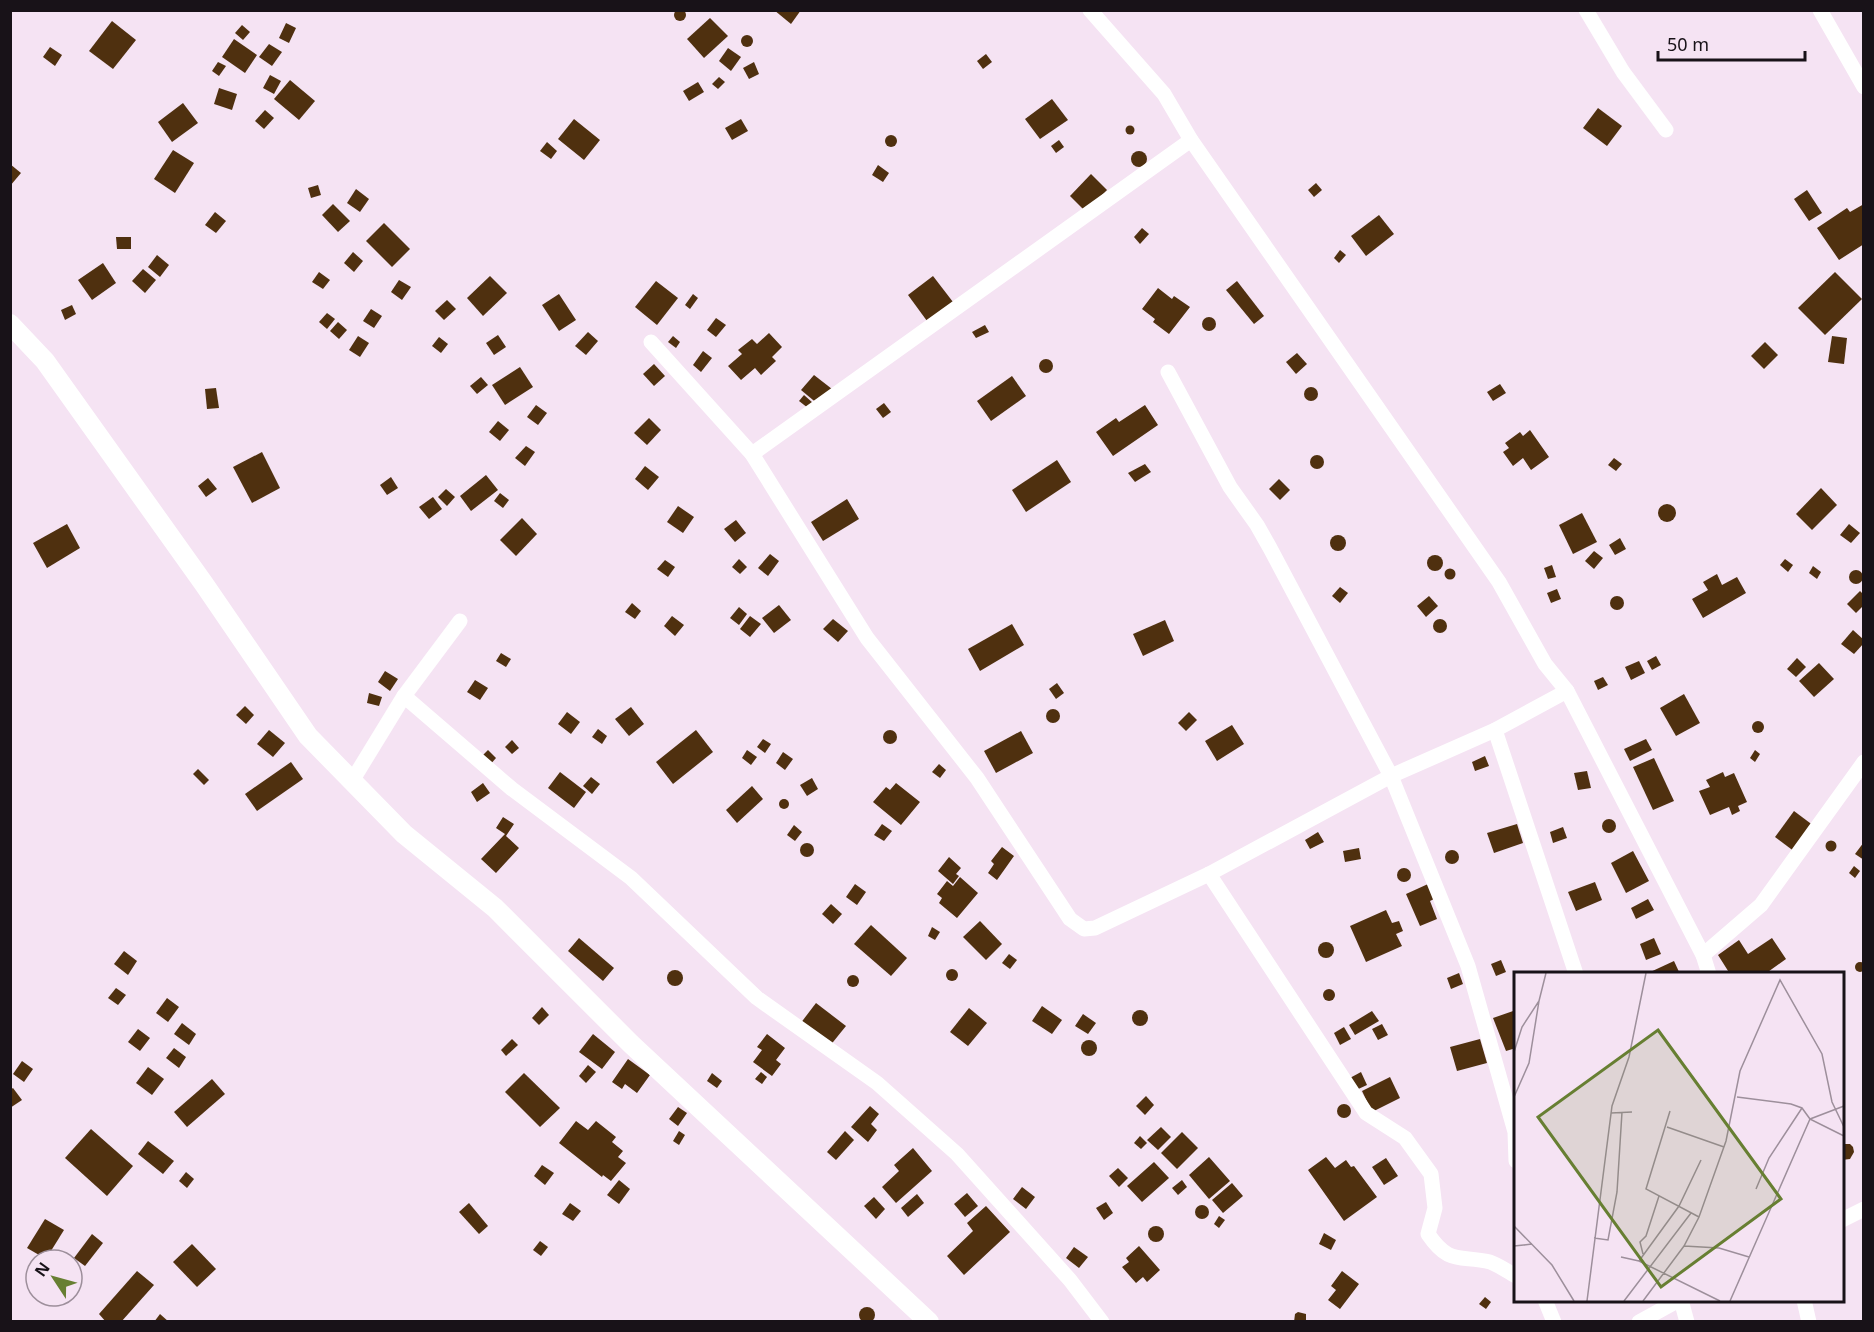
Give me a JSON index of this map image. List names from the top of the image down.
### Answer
{
  "scale_bar": "50 m",
  "north": "top left"
}
